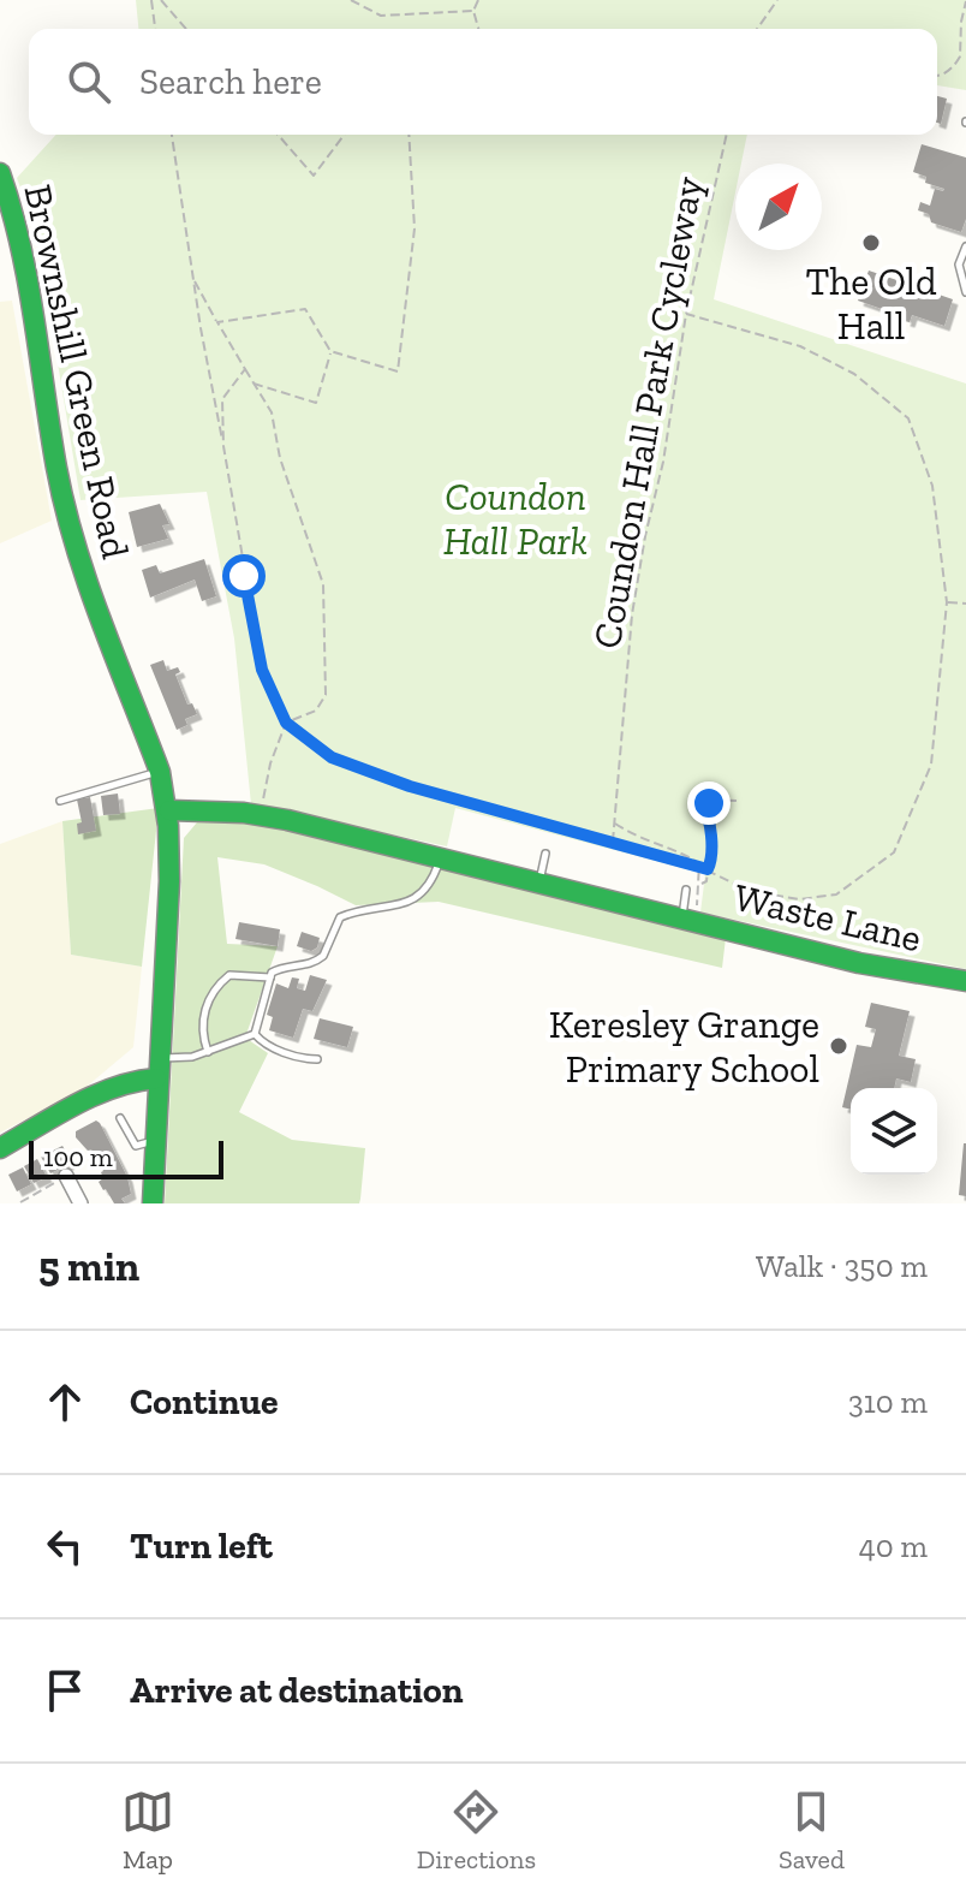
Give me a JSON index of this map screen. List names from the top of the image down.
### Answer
{
  "streets": {
    "street": ["Brownshill Green Road", "Waste Lane"],
    "path": ["Coundon Hall Park Cycleway"]
  },
  "crossings": [
    ["Brownshill Green Road", "Waste Lane"]
  ],
  "parks": ["Coundon Hall Park"],
  "places": ["The Old Hall", "Keresley Grange Primary School"],
  "scale_bar": "100 m",
  "north": "top right",
  "page": {
    "search": "Search here",
    "scale": "100 m",
    "heading": ["5 min", "Walk · 350 m"],
    "list": [
      ["Continue", "310 m"],
      ["Turn left", "40 m"],
      "Arrive at destination"
    ],
    "nav": ["Map", "Directions", "Saved"]
  }
}
